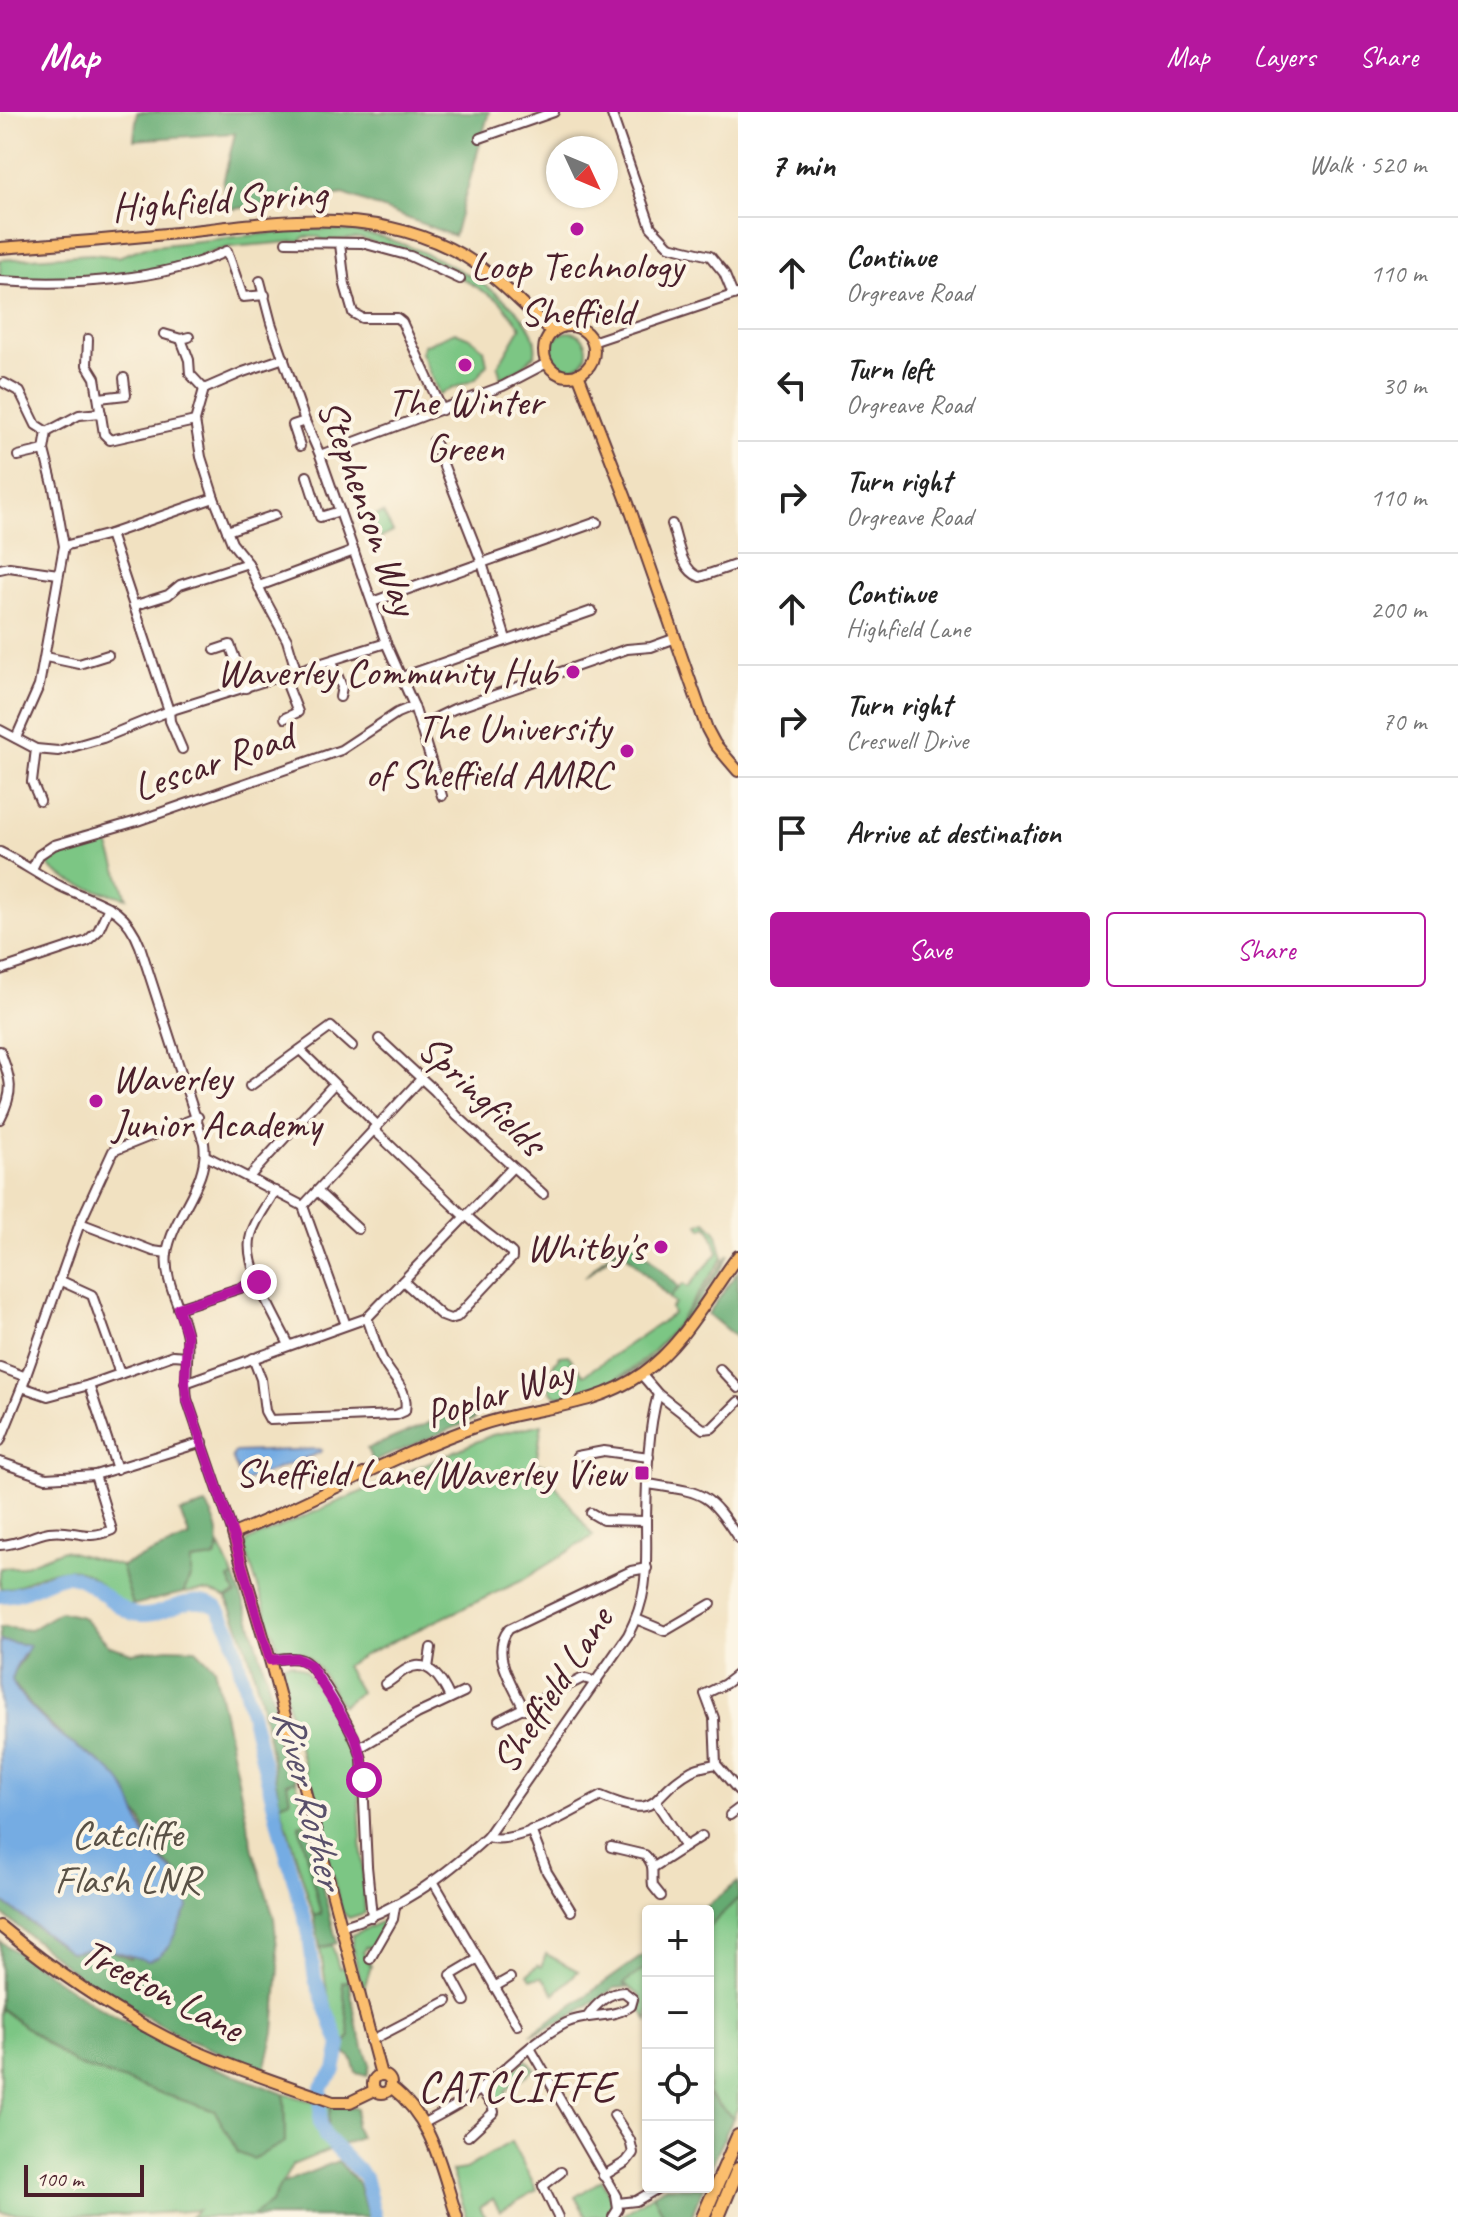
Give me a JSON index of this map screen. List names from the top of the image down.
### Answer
{
  "streets": {
    "main road": ["Highfield Spring", "Poplar Way", "Treeton Lane"],
    "street": [
      "Stephenson Way",
      "Lescar Road",
      "Springfields",
      "Sheffield Lane"
    ]
  },
  "crossings": [
    ["Stephenson Way", "Lescar Road"]
  ],
  "districts": ["CATCLIFFE"],
  "water": ["River Rother"],
  "parks": ["Catcliffe Flash LNR"],
  "places": {
    "other": [
      "Loop Technology Sheffield",
      "The Winter Green",
      "Waverley Community Hub",
      "The University of Sheffield AMRC",
      "Waverley Junior Academy",
      "Whitby's"
    ],
    "transit": ["Sheffield Lane/Waverley View"]
  },
  "scale_bar": "100 m",
  "north": "bottom right",
  "page": {
    "header": "Map",
    "nav": ["Map", "Layers", "Share"],
    "heading": ["7 min", "Walk · 520 m"],
    "list": [
      ["Continue", "Orgreave Road", "110 m"],
      ["Turn left", "Orgreave Road", "30 m"],
      ["Turn right", "Orgreave Road", "110 m"],
      ["Continue", "Highfield Lane", "200 m"],
      ["Turn right", "Creswell Drive", "70 m"],
      "Arrive at destination"
    ],
    "buttons": ["Save", "Share"],
    "map_buttons": ["+", "−"],
    "scale": "100 m"
  }
}
